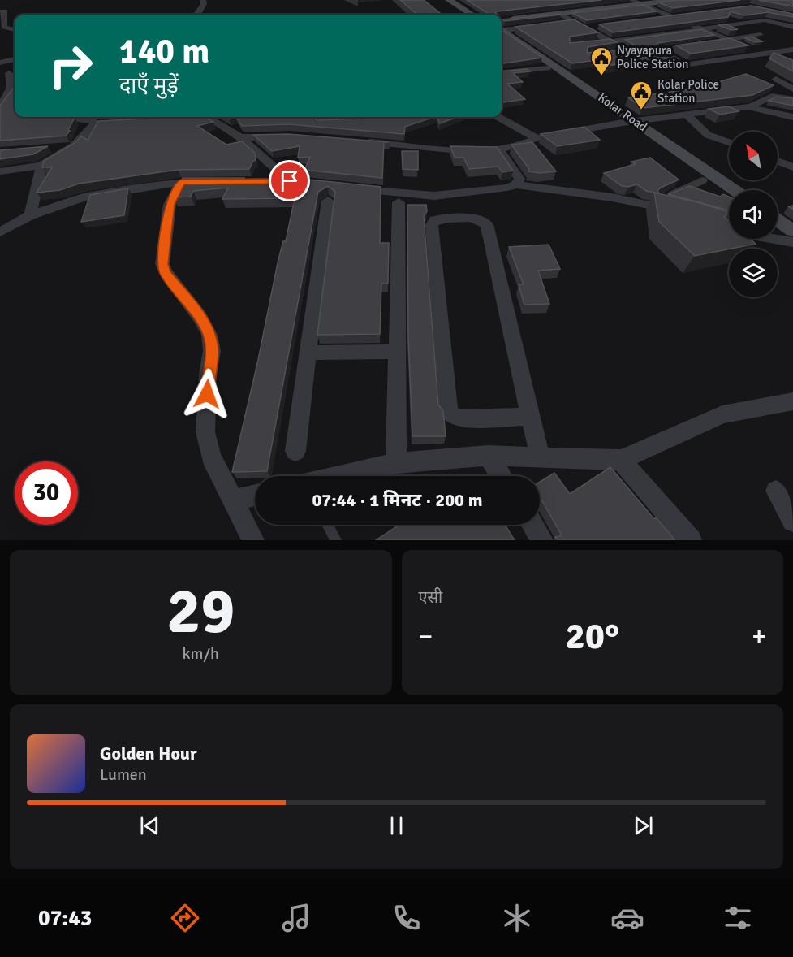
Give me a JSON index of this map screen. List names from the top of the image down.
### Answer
{
  "streets": {
    "main road": ["Kolar Road"]
  },
  "places": {
    "public building": ["Nyayapura Police Station", "Kolar Police Station"]
  },
  "north": "top left",
  "page": {
    "turn": ["140 m", "दाएँ मुड़ें"],
    "limit": "30",
    "trip": "07:44 · 1 मिनट · 200 m",
    "tile": [
      ["29", "km/h"],
      "एसी"
    ],
    "heat": ["−", "20°", "+"],
    "song": ["Golden Hour", "Lumen"],
    "tabs": "07:43"
  }
}
